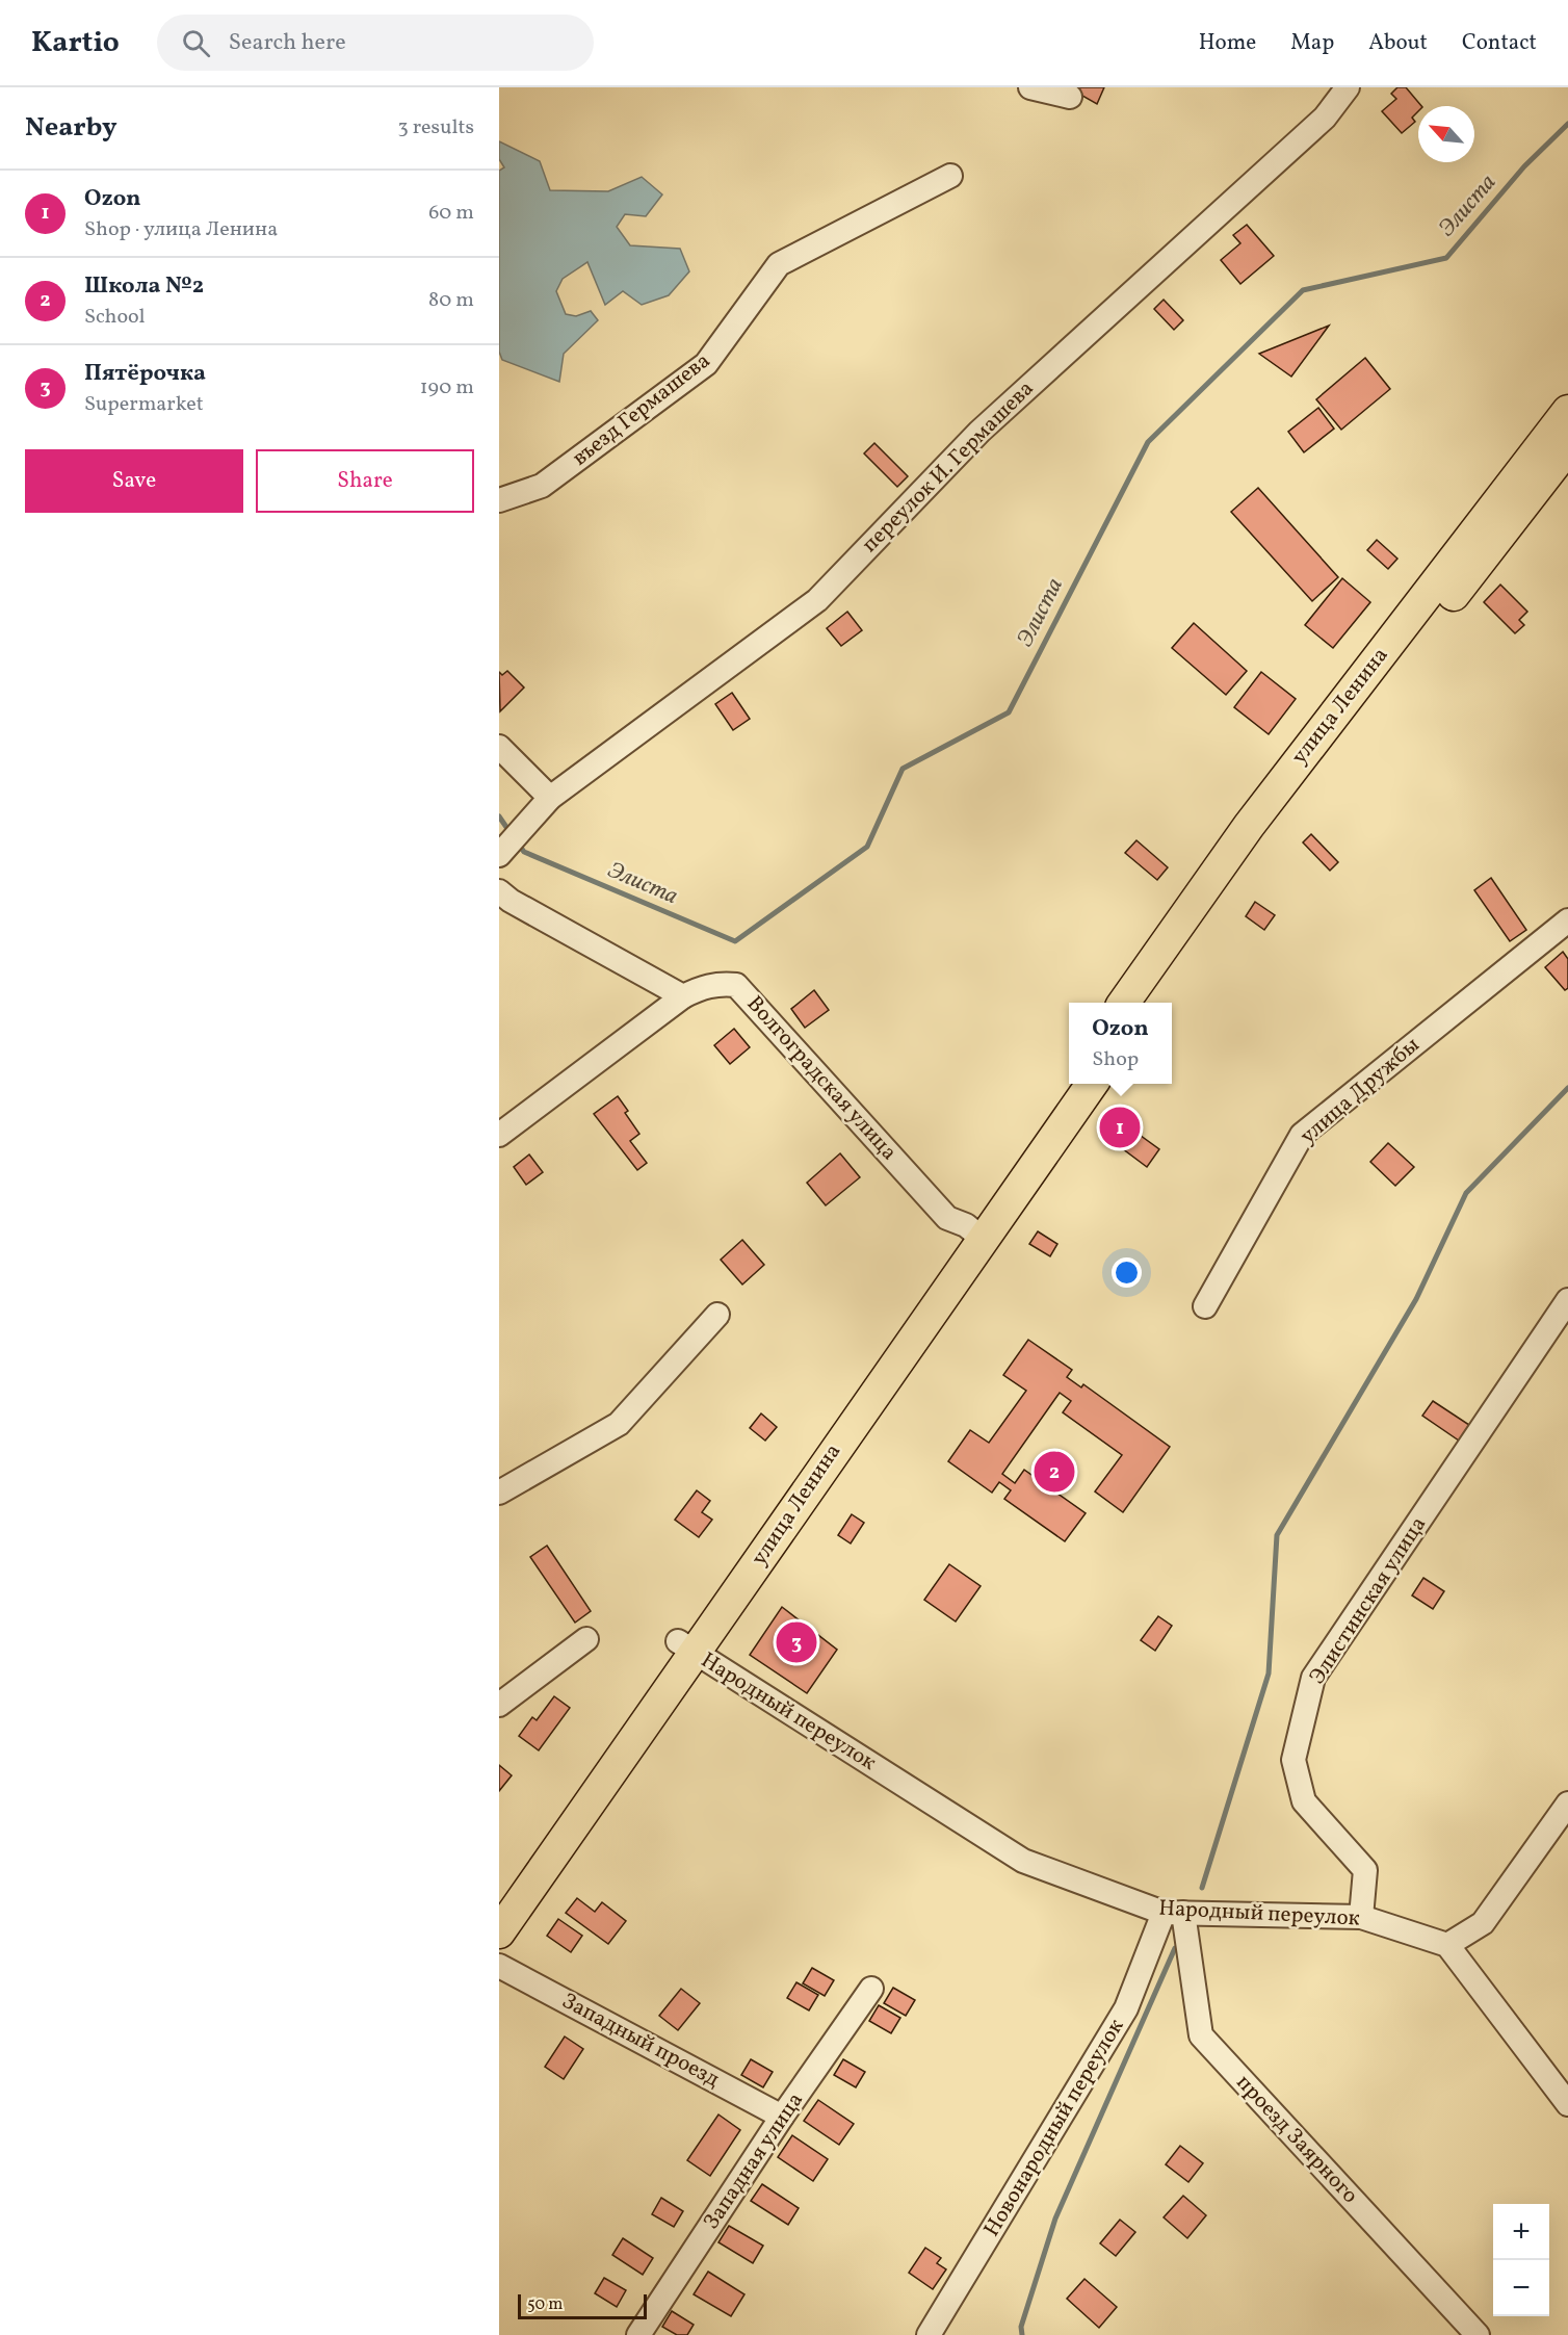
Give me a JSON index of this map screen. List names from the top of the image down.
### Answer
{
  "streets": {
    "main road": ["улица Ленина"],
    "street": [
      "въезд Гермашева",
      "переулок И. Гермашева",
      "Волгоградская улица",
      "улица Дружбы",
      "Элистинская улица",
      "Народный переулок",
      "Западный проезд",
      "Новонародный переулок",
      "проезд Заярного",
      "Западная улица"
    ]
  },
  "crossings": [
    ["улица Ленина", "Волгоградская улица"],
    ["улица Ленина", "Народный переулок"],
    ["Элистинская улица", "Народный переулок"],
    ["Народный переулок", "Новонародный переулок"],
    ["Народный переулок", "проезд Заярного"],
    ["Западный проезд", "Западная улица"],
    ["Новонародный переулок", "проезд Заярного"]
  ],
  "water": ["Элиста"],
  "scale_bar": "50 m",
  "north": "top left",
  "page": {
    "header": "Kartio",
    "search": "Search here",
    "nav": [
      "Home",
      "Map",
      "About",
      "Contact"
    ],
    "heading": ["Nearby", "3 results"],
    "list": [
      {
        "mark": "1",
        "name": "Ozon",
        "note": "Shop · улица Ленина",
        "value": "60 m"
      },
      {
        "mark": "2",
        "name": "Школа №2",
        "note": "School",
        "value": "80 m"
      },
      {
        "mark": "3",
        "name": "Пятёрочка",
        "note": "Supermarket",
        "value": "190 m"
      }
    ],
    "buttons": ["Save", "Share"],
    "popup": ["Ozon", "Shop"],
    "pins": ["1", "2", "3"],
    "map_buttons": ["+", "−"],
    "scale": "50 m"
  }
}
